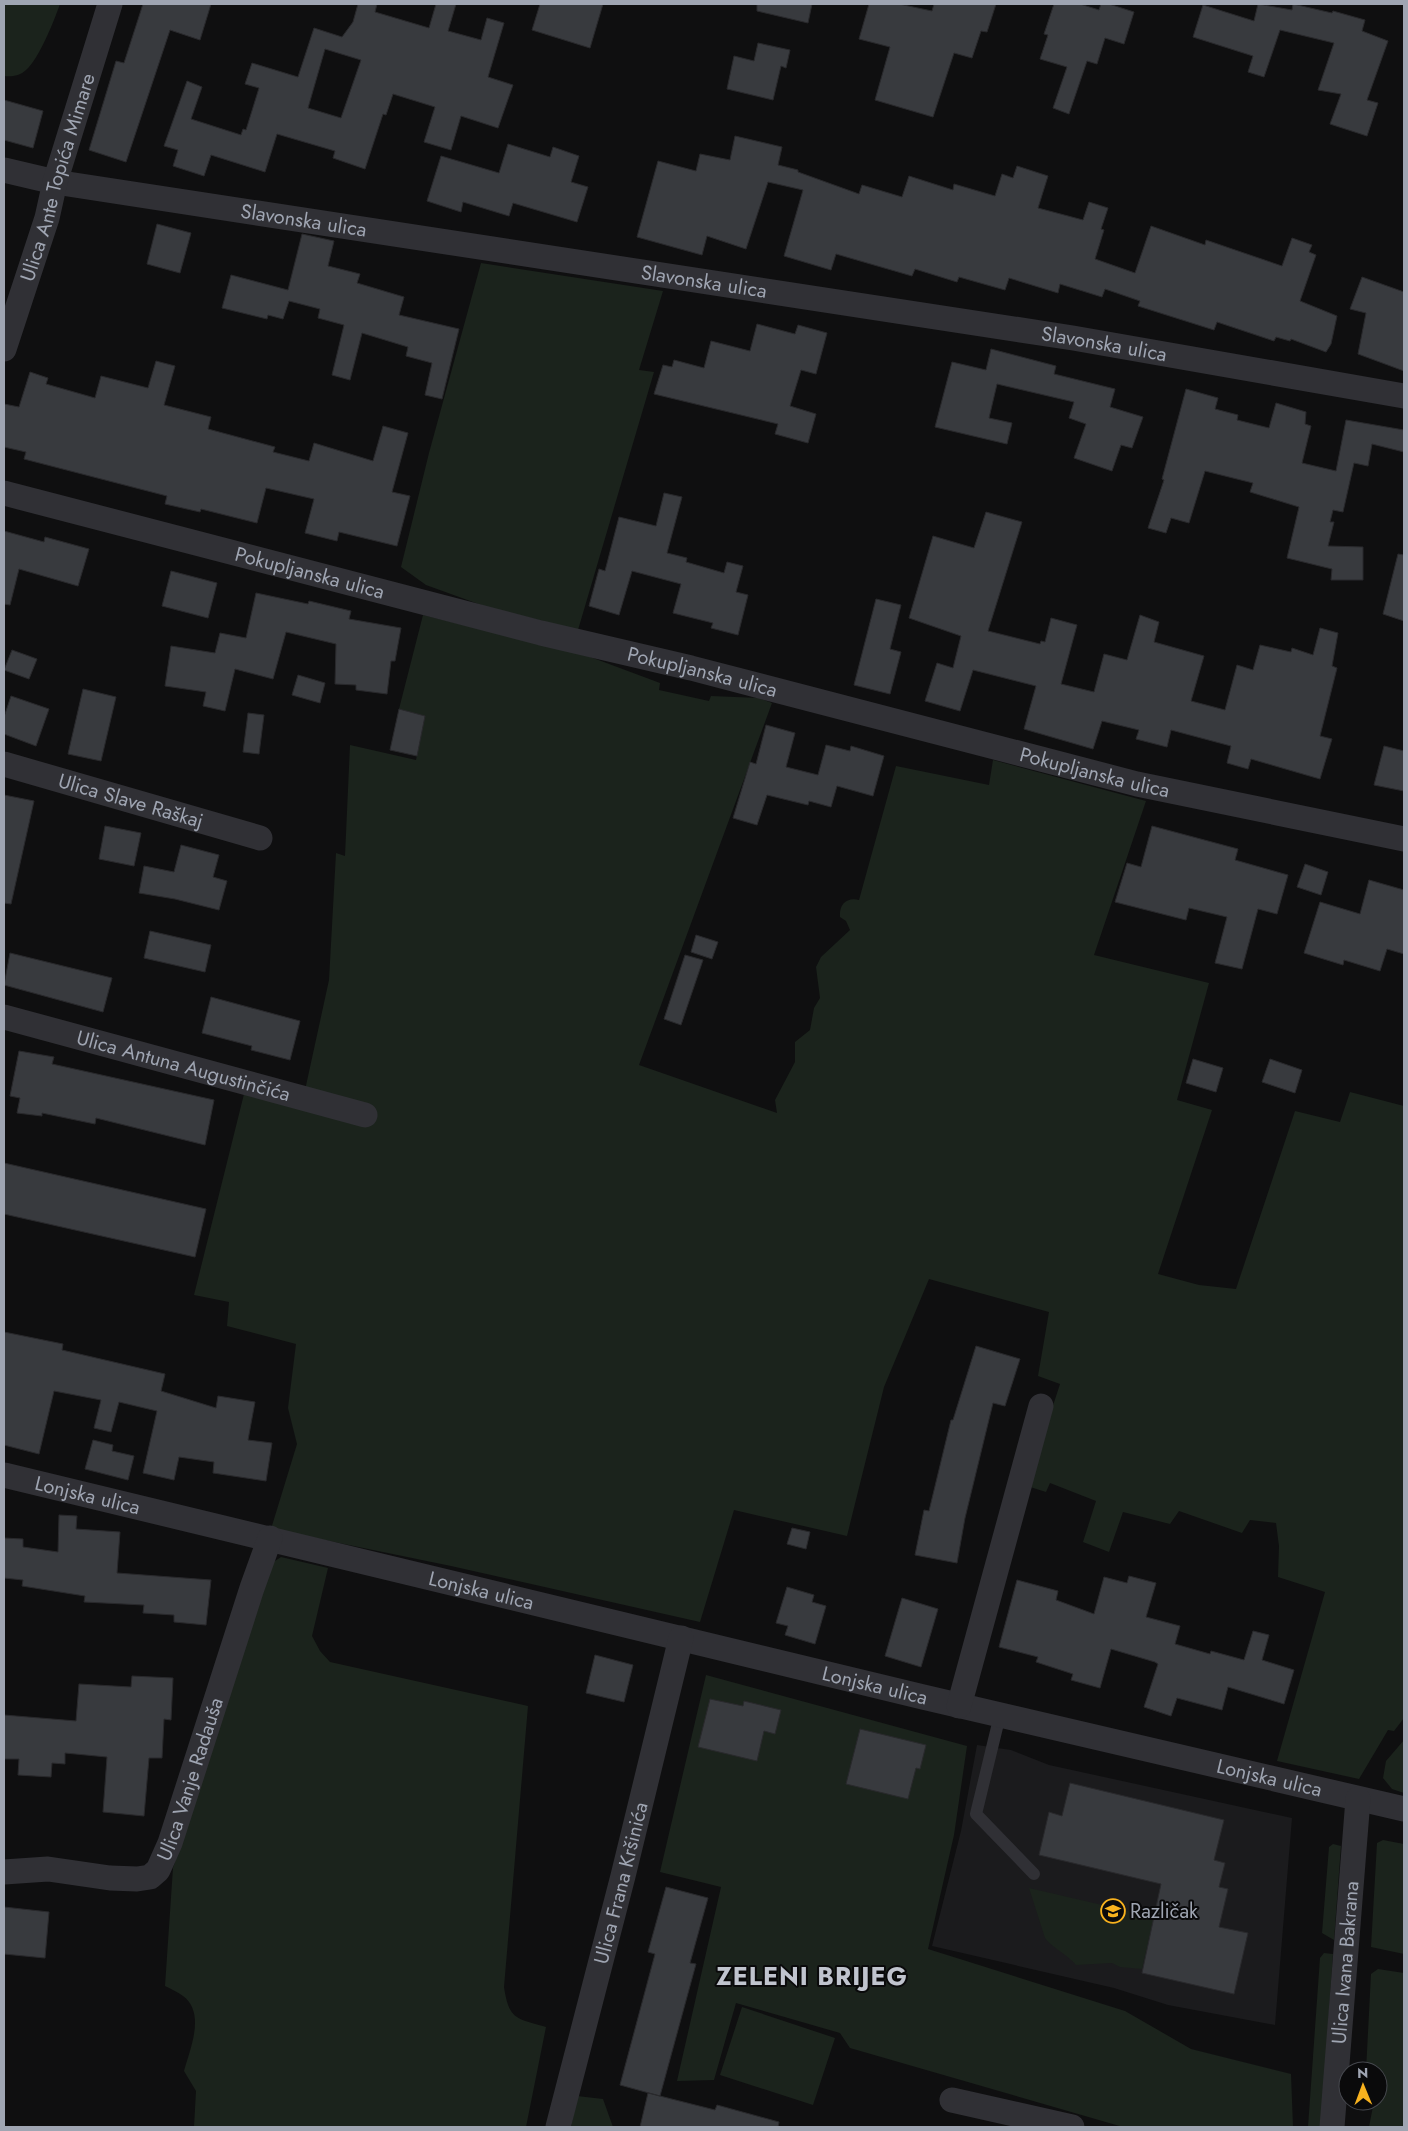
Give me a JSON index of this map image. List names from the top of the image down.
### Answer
{
  "streets": {
    "street": [
      "Ulica Ante Topića Mimare",
      "Slavonska ulica",
      "Pokupljanska ulica",
      "Ulica Slave Raškaj",
      "Ulica Antuna Augustinčića",
      "Lonjska ulica",
      "Ulica Vanje Radauša",
      "Ulica Frana Kršinića",
      "Ulica Ivana Bakrana"
    ]
  },
  "crossings": [
    ["Ulica Ante Topića Mimare", "Slavonska ulica"],
    ["Lonjska ulica", "Ulica Vanje Radauša"],
    ["Lonjska ulica", "Ulica Frana Kršinića"],
    ["Lonjska ulica", "Ulica Ivana Bakrana"]
  ],
  "districts": ["ZELENI BRIJEG"],
  "places": {
    "school or university": ["Različak"]
  },
  "north": "top"
}
